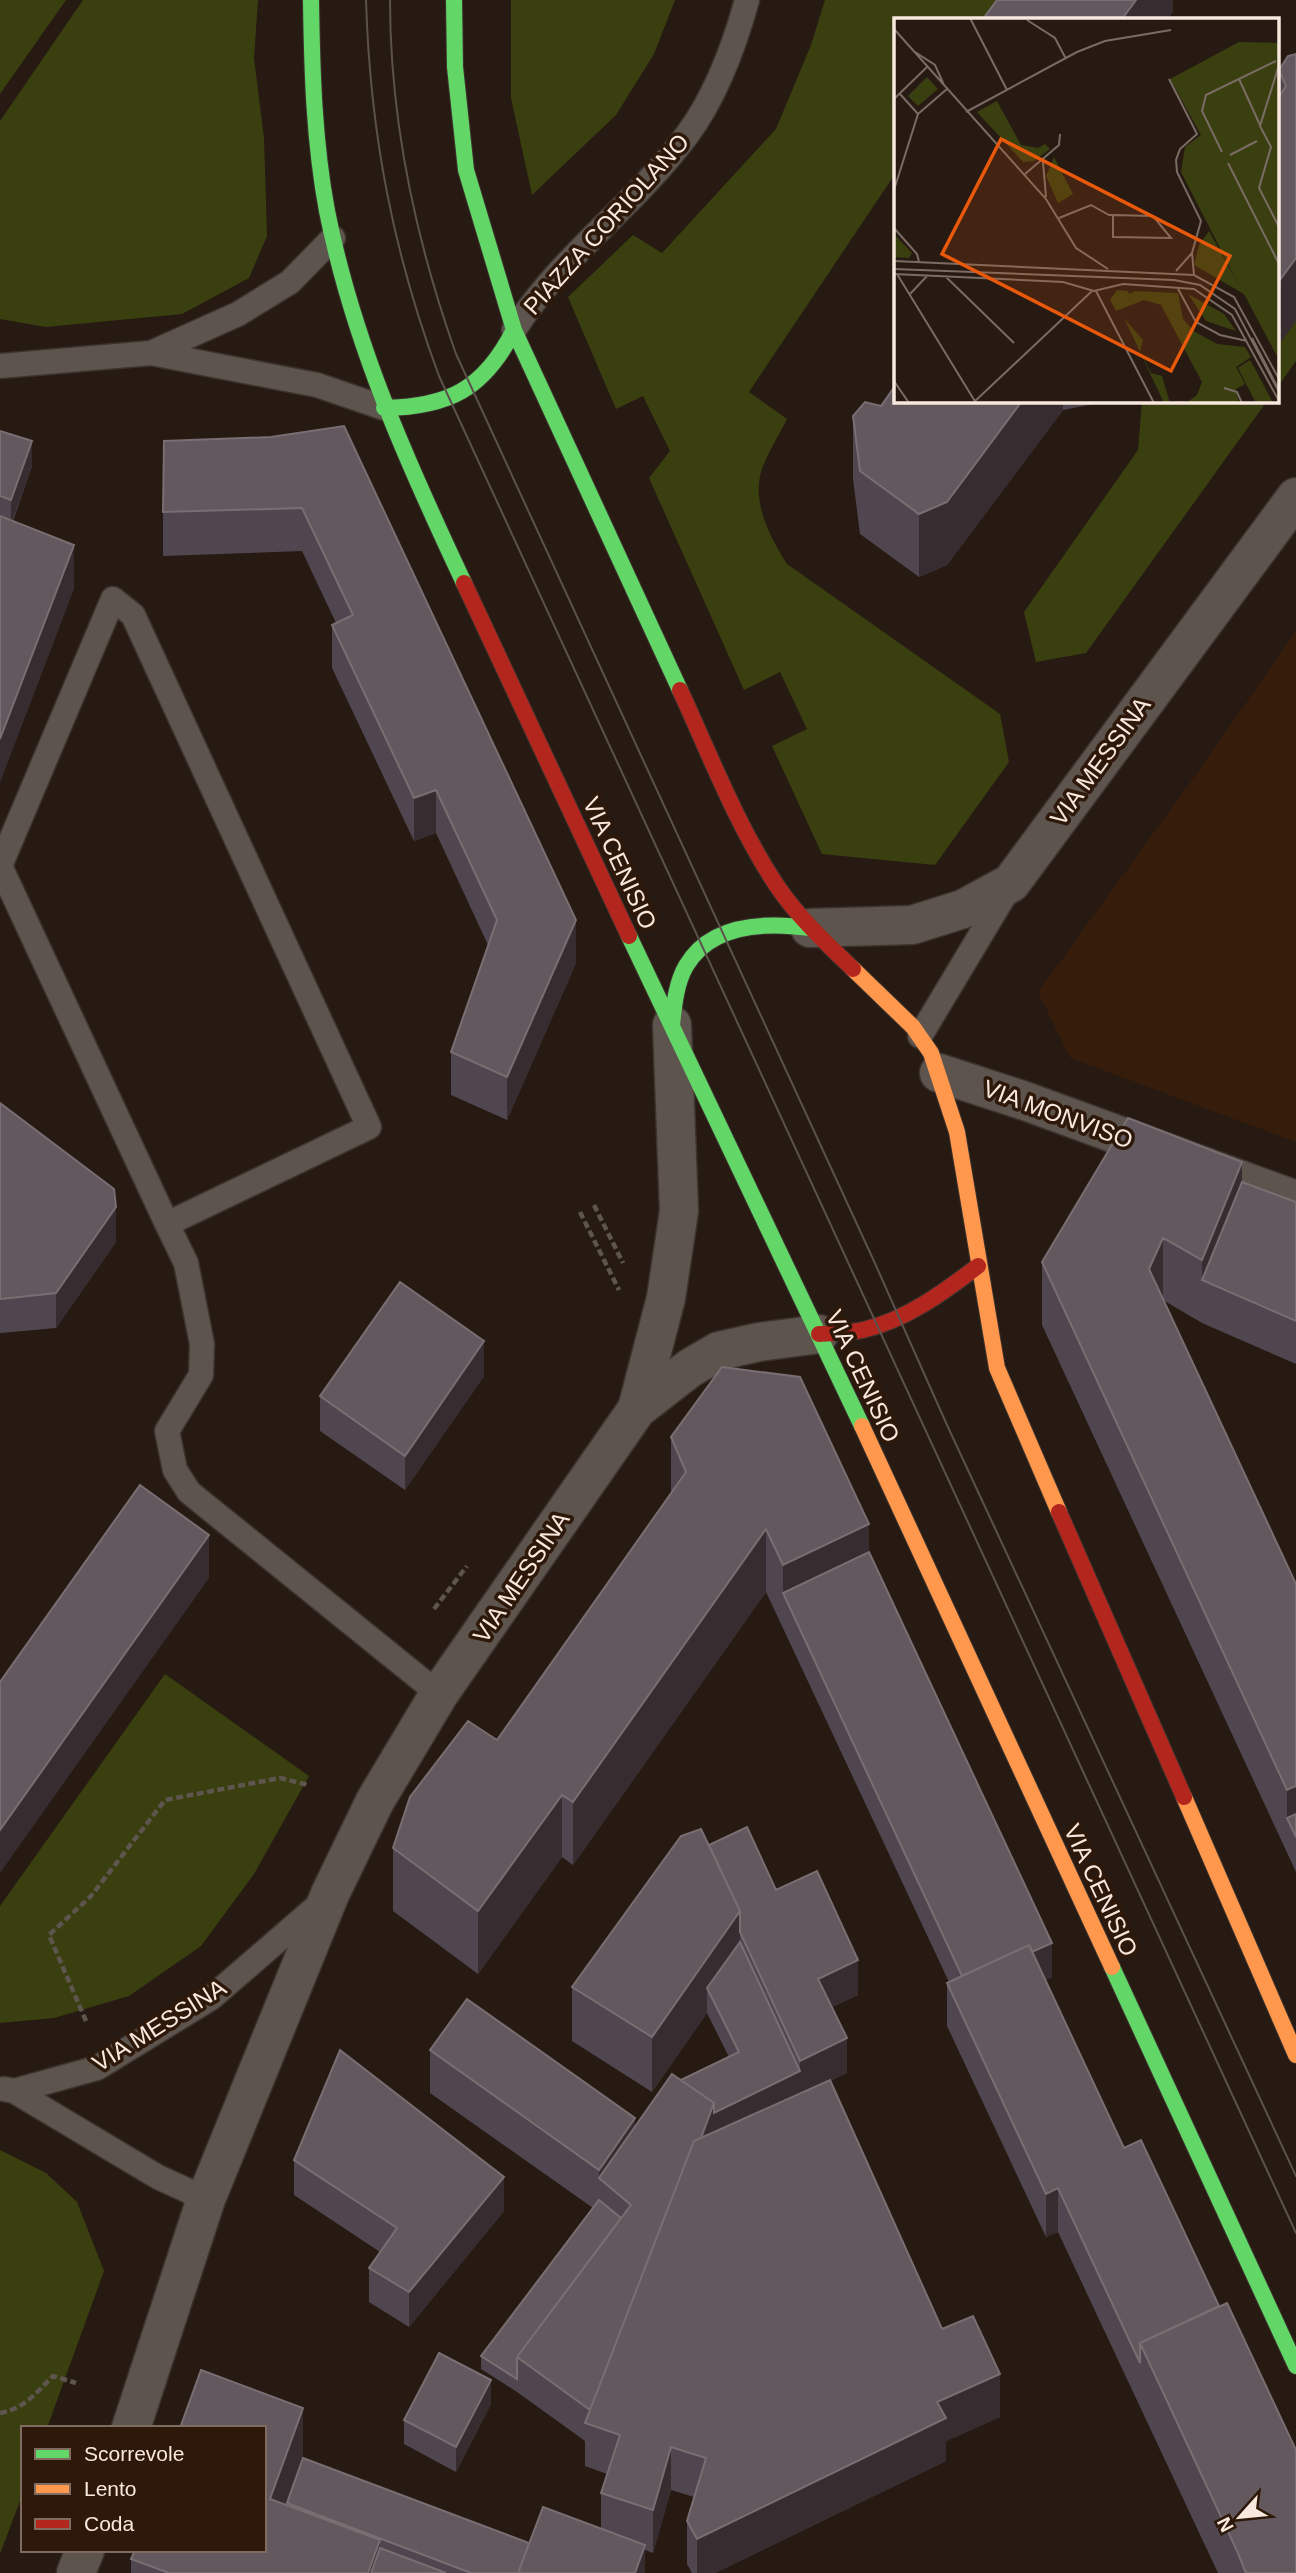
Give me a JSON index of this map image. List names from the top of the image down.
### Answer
{
  "streets": {
    "main road": ["PIAZZA CORIOLANO", "VIA CENISIO"],
    "street": ["VIA MESSINA", "VIA MONVISO"]
  },
  "crossings": [
    ["VIA MESSINA", "VIA CENISIO"]
  ],
  "legend": ["Scorrevole", "Lento", "Coda"],
  "north": "bottom left"
}
